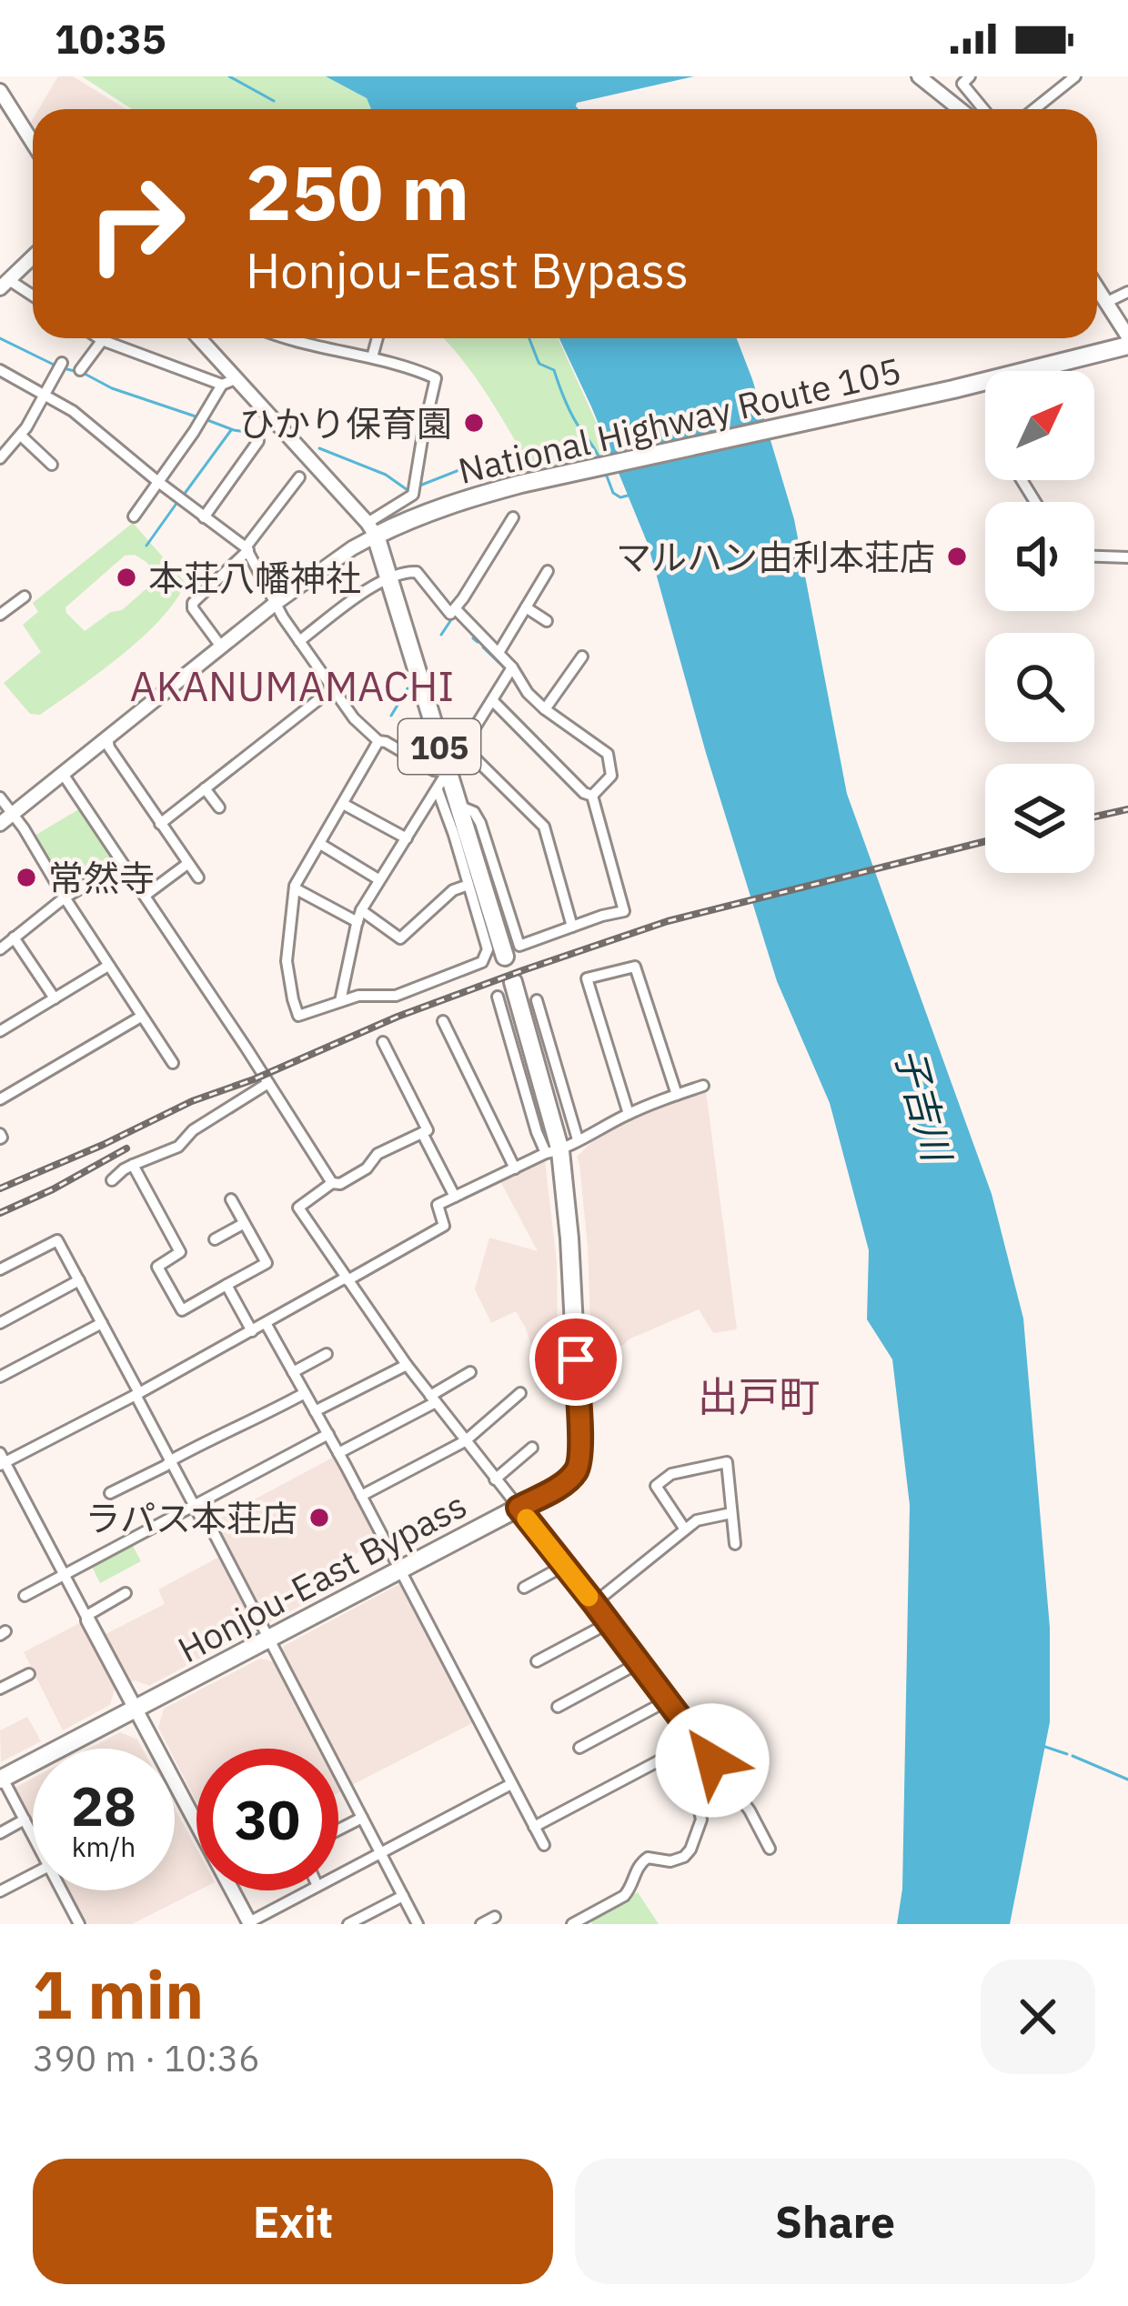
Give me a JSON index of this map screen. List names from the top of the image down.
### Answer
{
  "streets": {
    "highway": ["National Highway Route 105", "105", "Honjou-East Bypass"]
  },
  "crossings": [
    ["National Highway Route 105", "105"]
  ],
  "districts": ["AKANUMAMACHI", "出戸町"],
  "water": ["子吉川"],
  "places": [
    "ひかり保育園",
    "マルハン由利本荘店",
    "本荘八幡神社",
    "常然寺",
    "ラパス本荘店"
  ],
  "north": "top right",
  "page": {
    "status": "10:35",
    "turn": ["250 m", "Honjou-East Bypass"],
    "speed": "28 km/h",
    "limit": "30",
    "heading": ["1 min", "390 m · 10:36"],
    "buttons": ["Exit", "Share"]
  }
}
